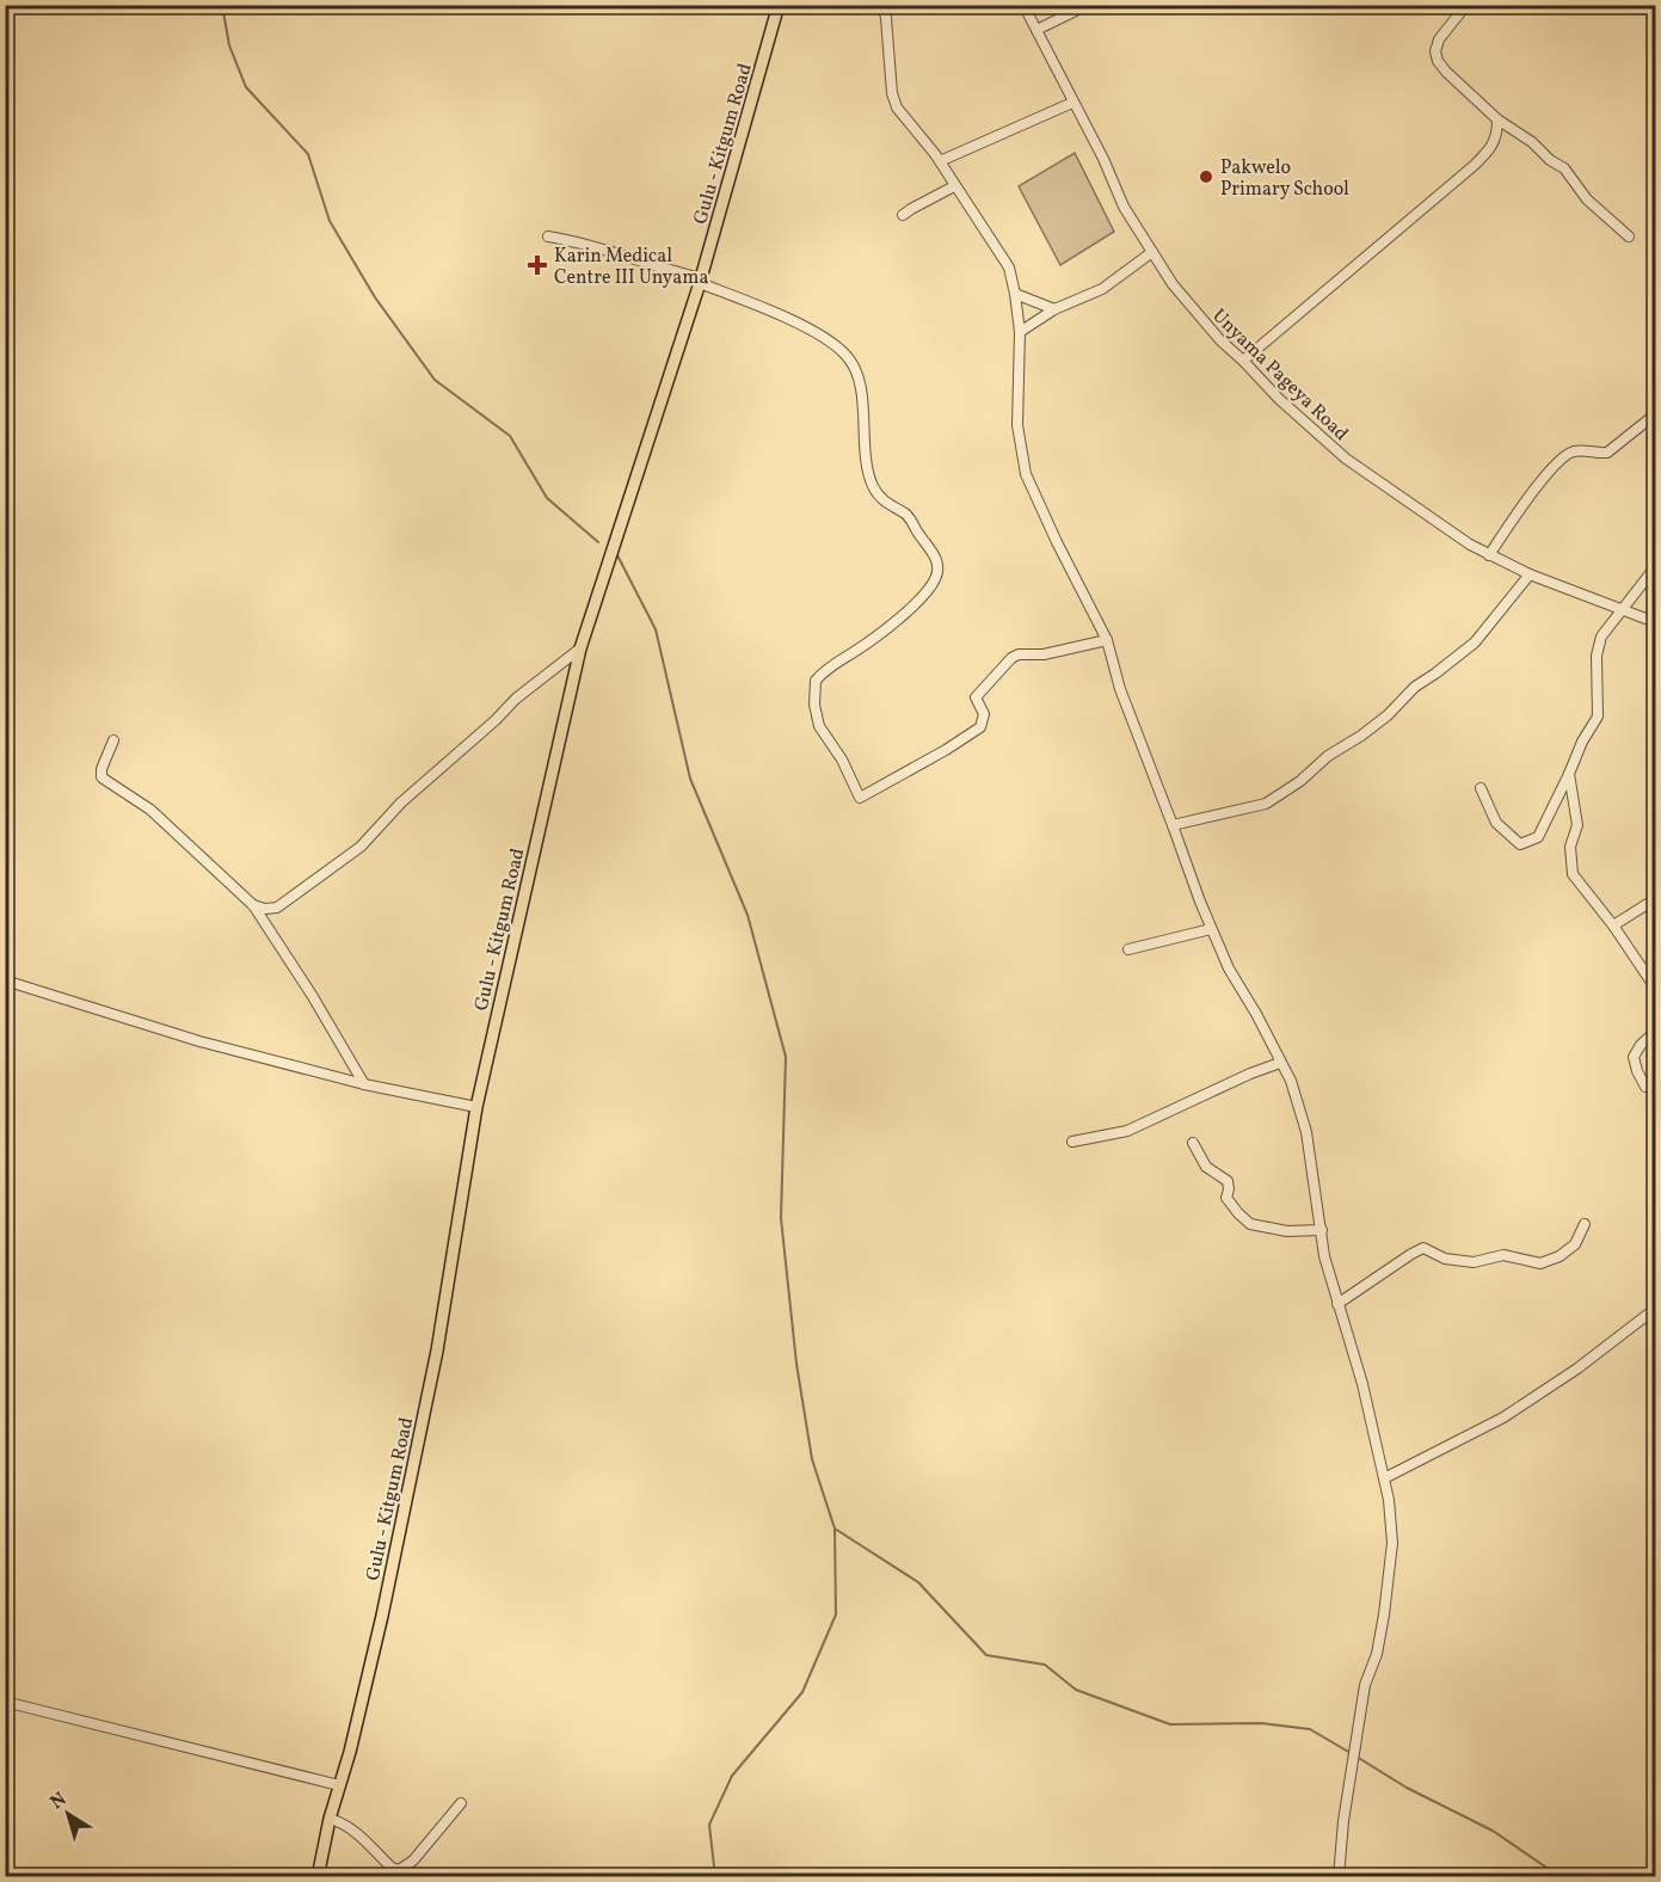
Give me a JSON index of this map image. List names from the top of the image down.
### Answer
{
  "streets": {
    "main road": ["Gulu - Kitgum Road"],
    "street": ["Unyama Pageya Road"]
  },
  "places": {
    "other": ["Pakwelo Primary School"],
    "health": ["Karin Medical Centre III Unyama"]
  },
  "north": "top left"
}
